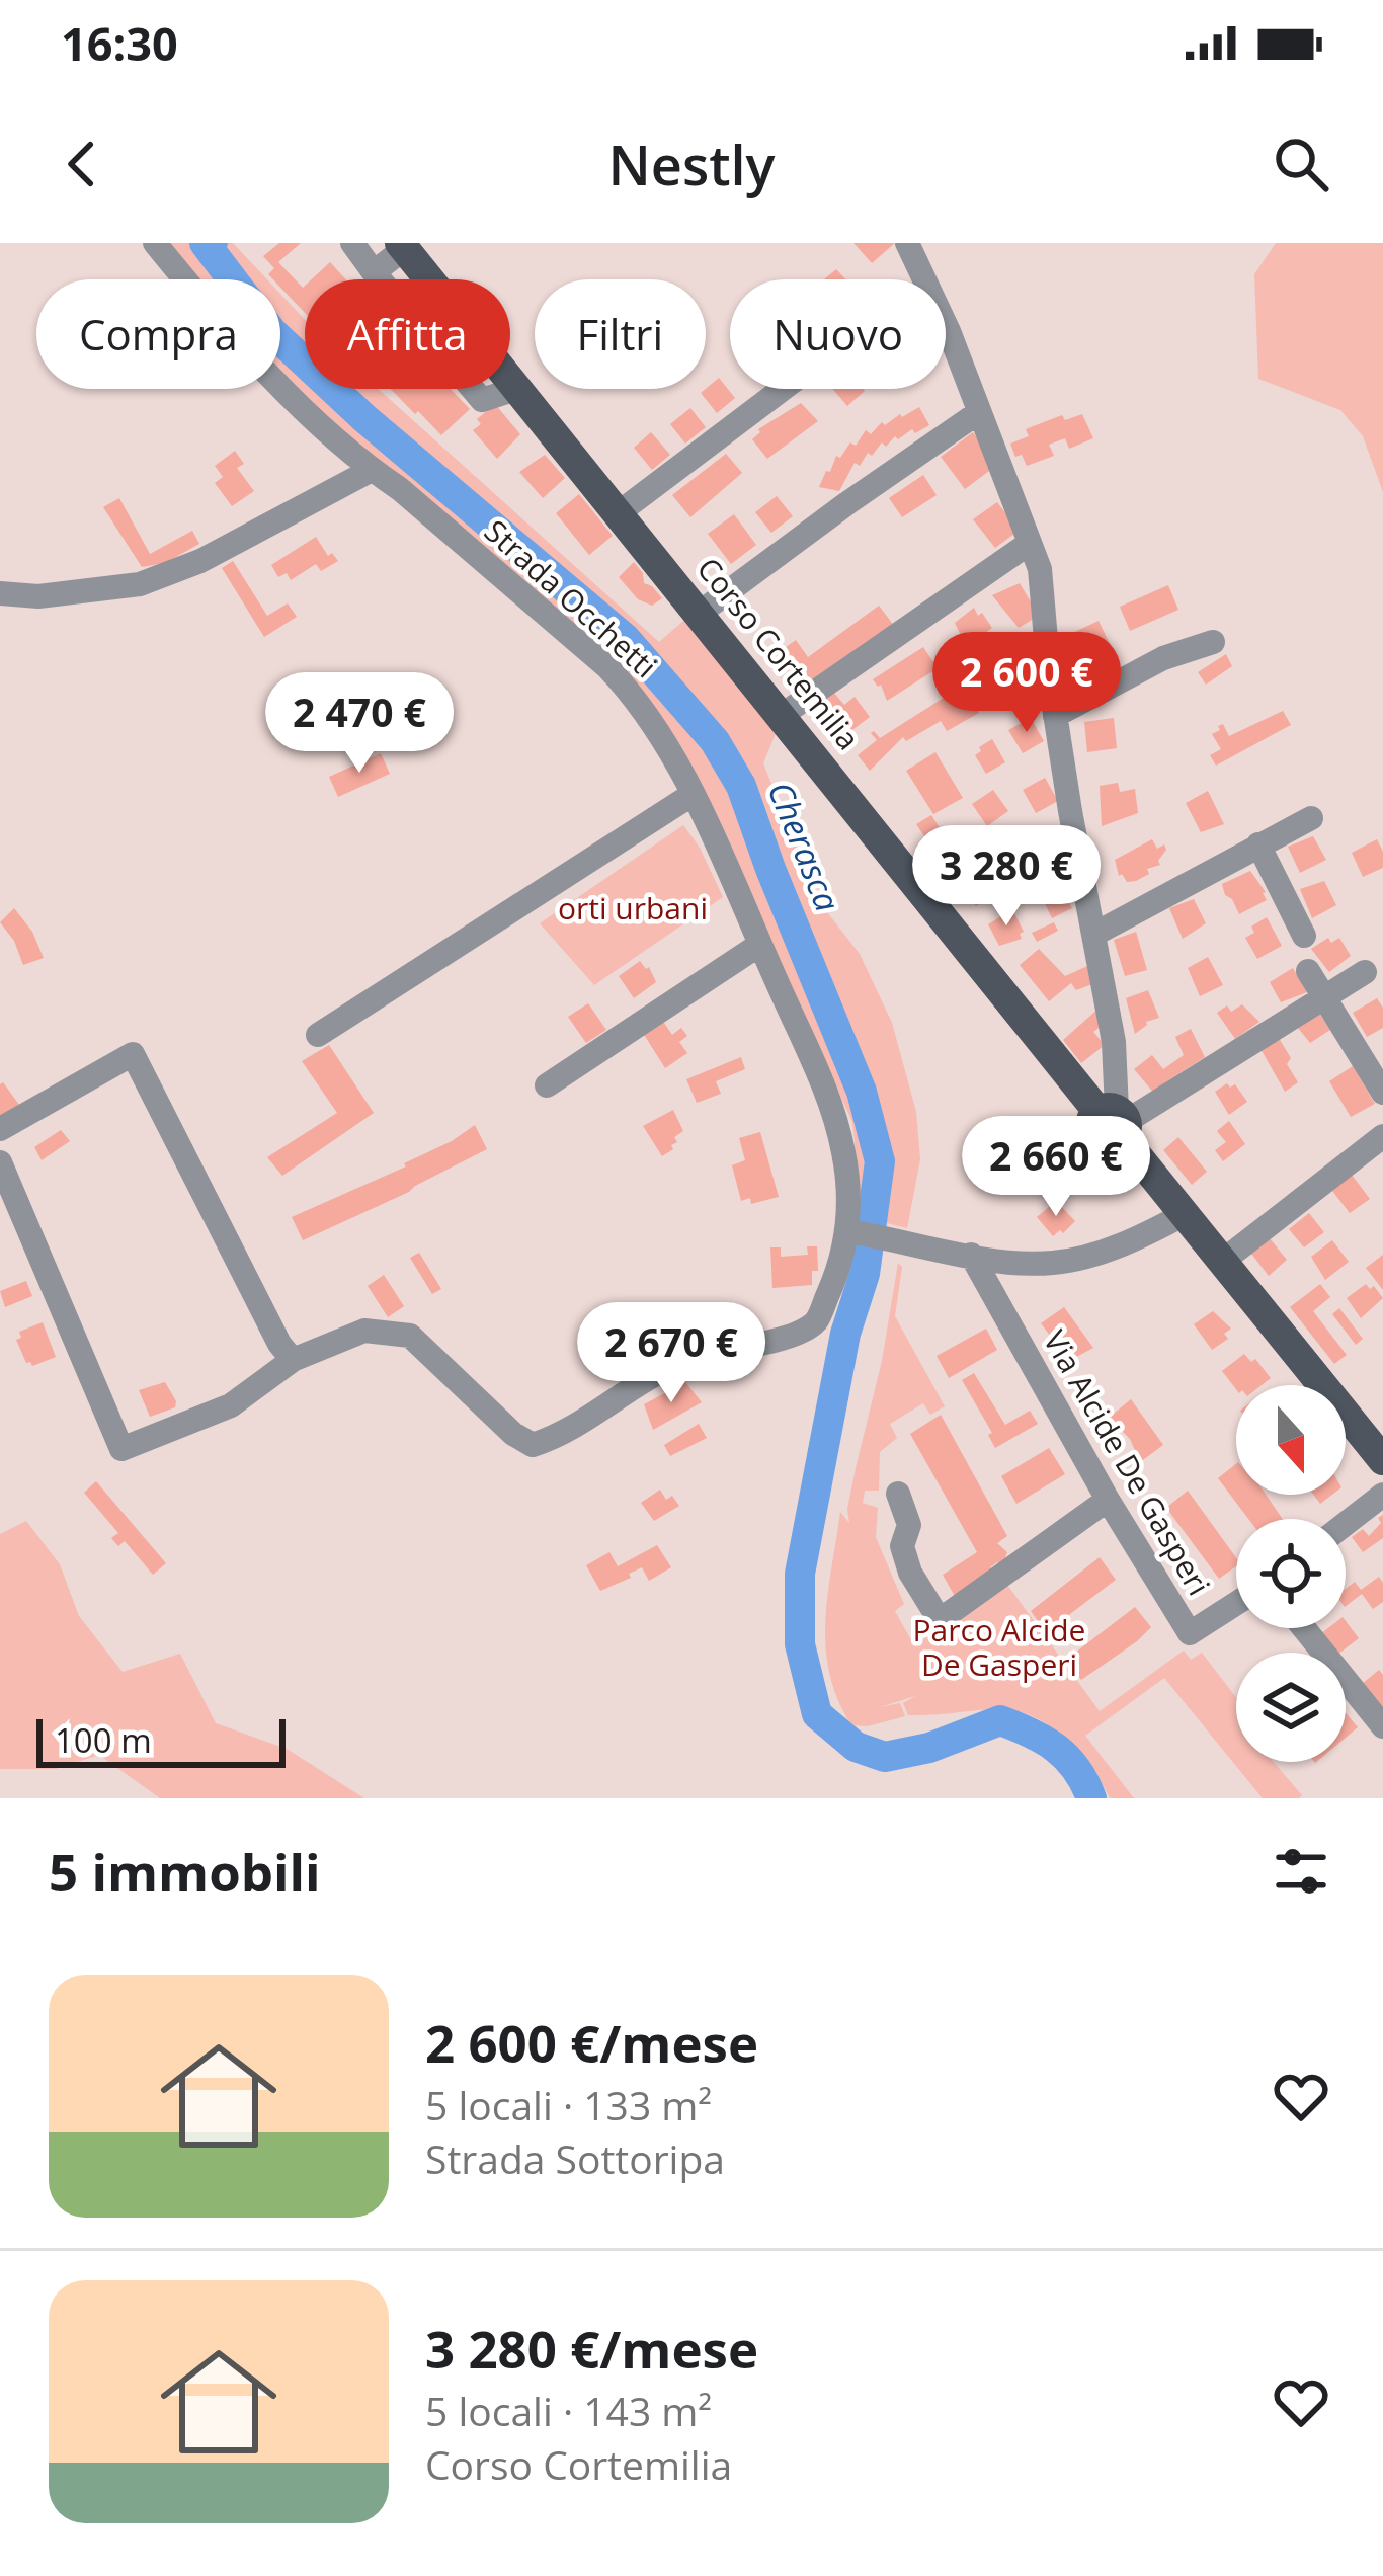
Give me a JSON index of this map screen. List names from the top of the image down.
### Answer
{
  "streets": {
    "main road": ["Corso Cortemilia"],
    "street": ["Strada Occhetti", "Via Alcide De Gasperi"]
  },
  "water": ["Cherasca"],
  "parks": ["orti urbani", "Parco Alcide De Gasperi"],
  "scale_bar": "100 m",
  "north": "bottom",
  "page": {
    "status": "16:30",
    "header": "Nestly",
    "chip": [
      "Compra",
      "Affitta",
      "Filtri",
      "Nuovo"
    ],
    "price": [
      "2 600 €",
      "2 470 €",
      "3 280 €",
      "2 660 €",
      "2 670 €"
    ],
    "scale": "100 m",
    "heading": "5 immobili",
    "list": [
      {
        "name": "2 600 €/mese",
        "note": "5 locali · 133 m² · Strada Sottoripa"
      },
      {
        "name": "3 280 €/mese",
        "note": "5 locali · 143 m² · Corso Cortemilia"
      }
    ]
  }
}
